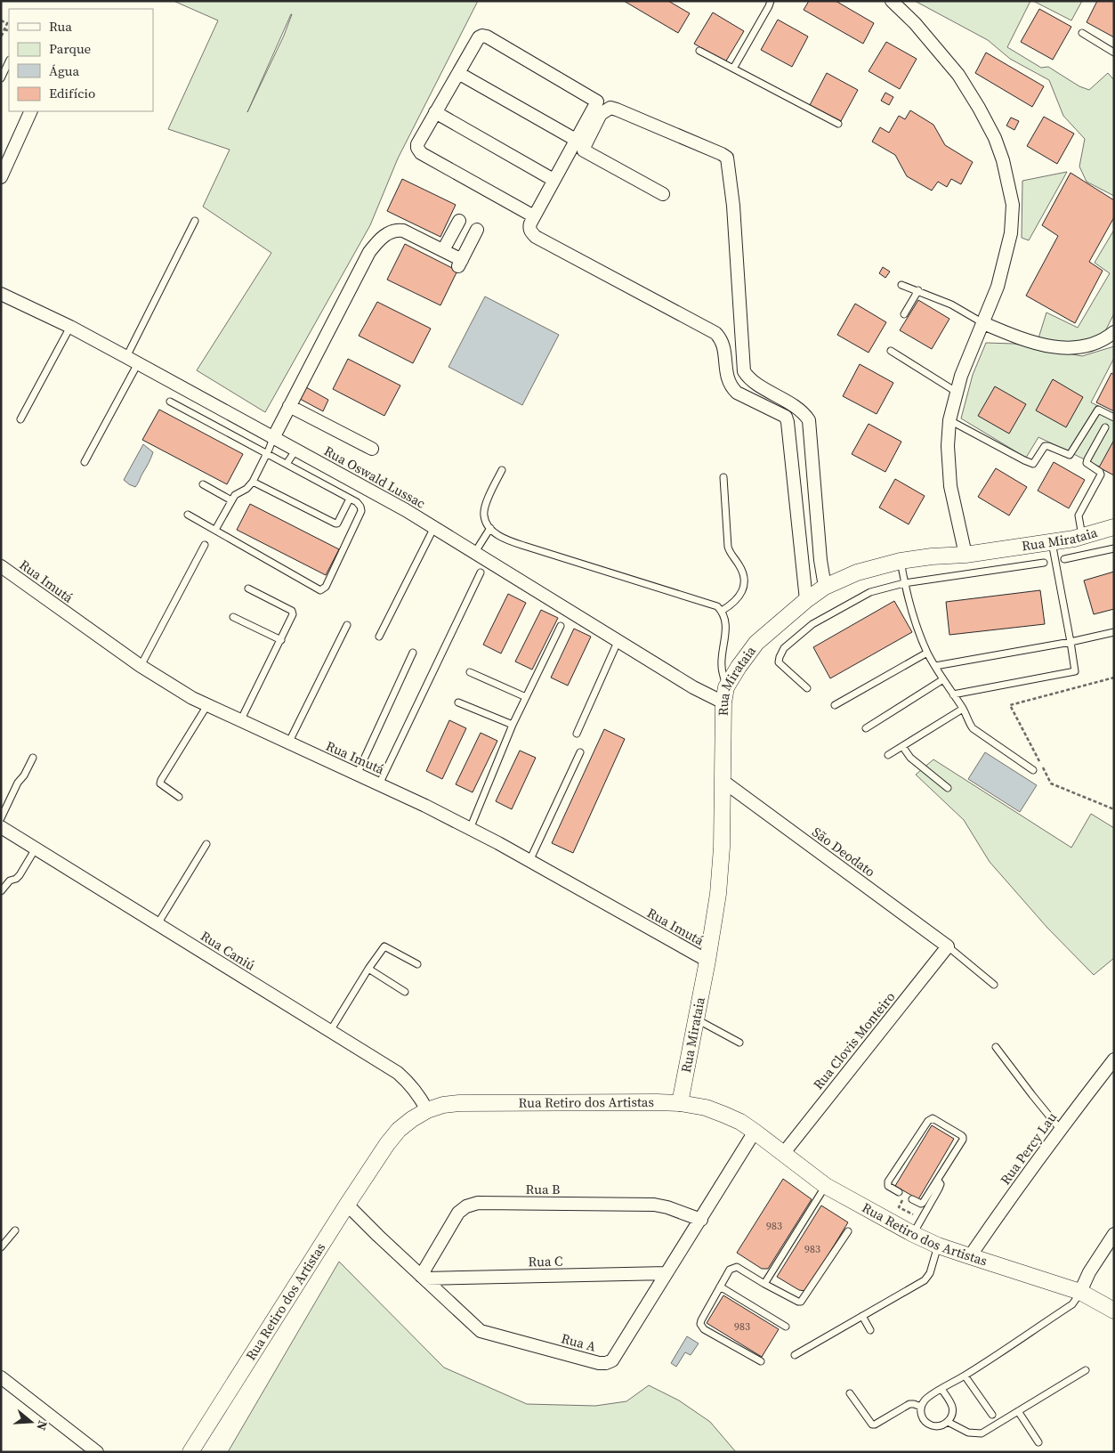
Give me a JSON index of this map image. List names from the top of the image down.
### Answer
{
  "streets": {
    "street": [
      "Rua Oswald Lussac",
      "Rua Mirataia",
      "Rua Imutá",
      "São Deodato",
      "Rua Caniú",
      "Rua Clovis Monteiro",
      "Rua Retiro dos Artistas",
      "Rua Percy Lau",
      "Rua B",
      "Rua C",
      "Rua A"
    ]
  },
  "crossings": [
    ["Rua Oswald Lussac", "Rua Mirataia"],
    ["Rua Mirataia", "Rua Imutá"],
    ["Rua Mirataia", "São Deodato"],
    ["Rua Mirataia", "Rua Retiro dos Artistas"],
    ["São Deodato", "Rua Clovis Monteiro"],
    ["Rua Caniú", "Rua Retiro dos Artistas"],
    ["Rua Clovis Monteiro", "Rua Retiro dos Artistas"],
    ["Rua Retiro dos Artistas", "Rua Percy Lau"],
    ["Rua Retiro dos Artistas", "Rua A"],
    ["Rua B", "Rua C"],
    ["Rua B", "Rua A"],
    ["Rua C", "Rua A"]
  ],
  "house_numbers": ["983", "983", "983"],
  "legend": [
    "Rua",
    "Parque",
    "Água",
    "Edifício"
  ],
  "north": "right"
}
